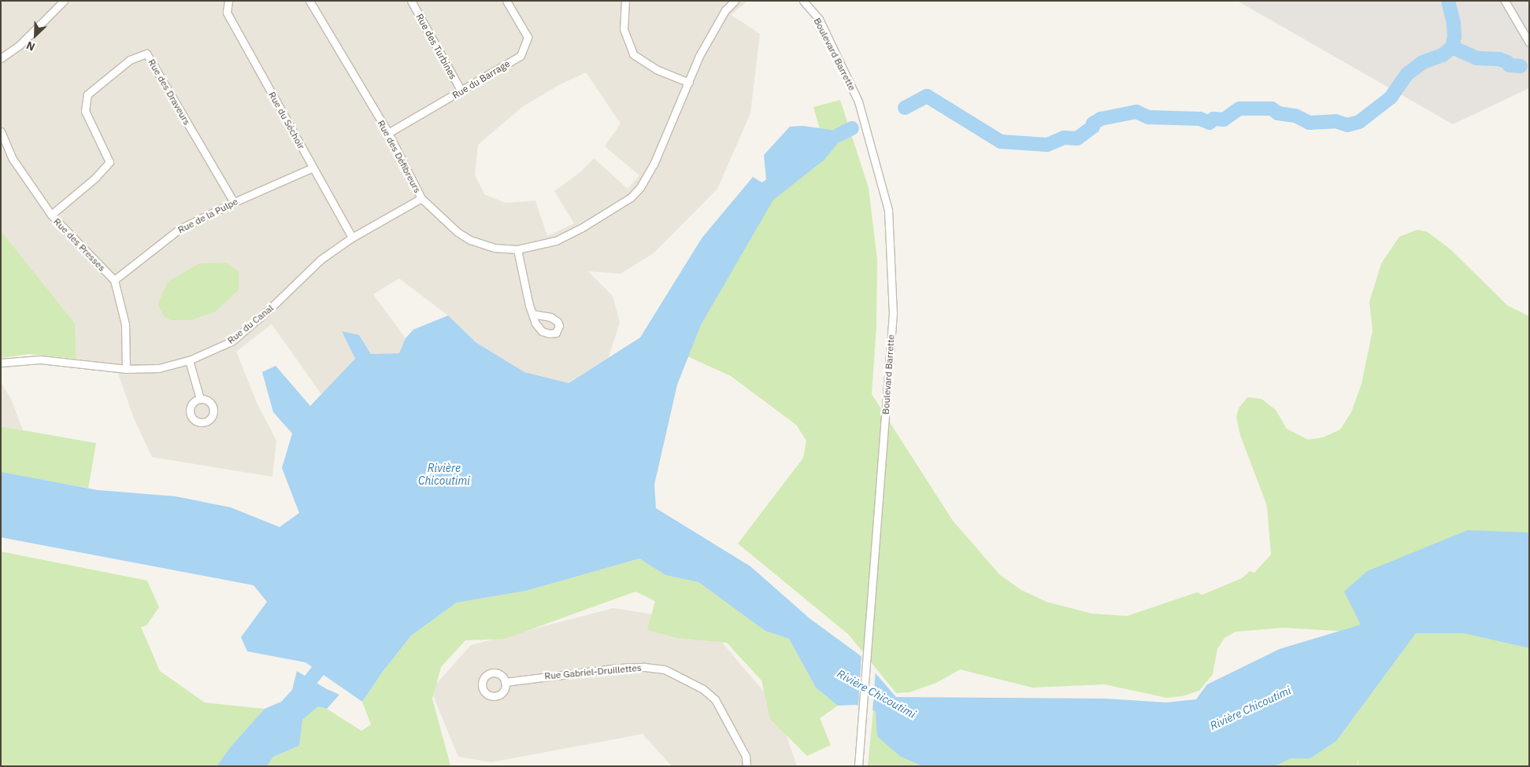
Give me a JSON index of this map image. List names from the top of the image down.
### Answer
{
  "streets": {
    "street": [
      "Rue des Turbines",
      "Boulevard Barrette",
      "Rue du Barrage",
      "Rue des Draveurs",
      "Rue du Séchoir",
      "Rue des Défibreurs",
      "Rue de la Pulpe",
      "Rue des Presses",
      "Rue du Canal",
      "Rue Gabriel-Druillettes"
    ]
  },
  "crossings": [
    ["Rue des Turbines", "Rue du Barrage"],
    ["Rue du Barrage", "Rue des Défibreurs"],
    ["Rue des Draveurs", "Rue de la Pulpe"],
    ["Rue des Draveurs", "Rue des Presses"],
    ["Rue du Séchoir", "Rue de la Pulpe"],
    ["Rue du Séchoir", "Rue du Canal"],
    ["Rue des Défibreurs", "Rue du Canal"],
    ["Rue de la Pulpe", "Rue des Presses"],
    ["Rue des Presses", "Rue du Canal"]
  ],
  "water": ["Rivière Chicoutimi"],
  "north": "bottom left"
}
